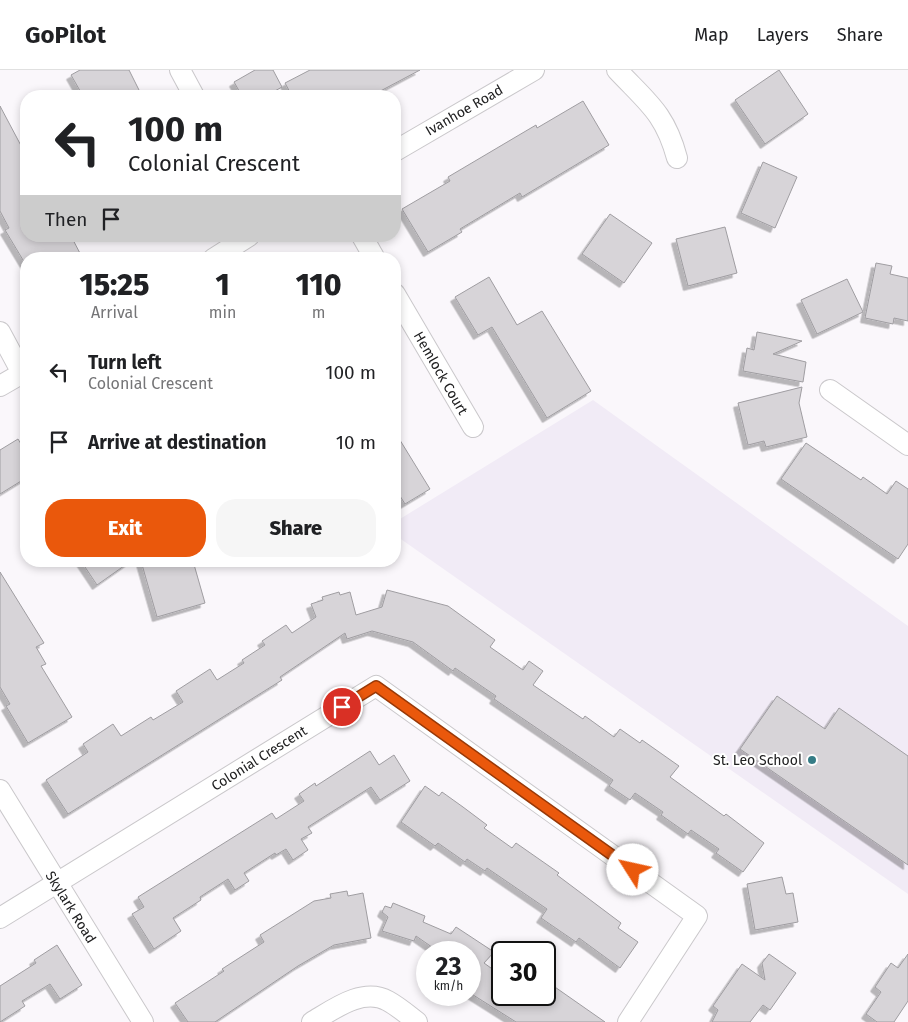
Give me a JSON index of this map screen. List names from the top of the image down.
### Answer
{
  "streets": {
    "street": [
      "Ivanhoe Road",
      "Hemlock Court",
      "Colonial Crescent",
      "Skylark Road"
    ]
  },
  "crossings": [
    ["Colonial Crescent", "Skylark Road"]
  ],
  "places": ["St. Leo School"],
  "page": {
    "header": "GoPilot",
    "nav": ["Map", "Layers", "Share"],
    "turn": ["100 m", "Colonial Crescent"],
    "then": "Then",
    "eta": [
      "15:25",
      "Arrival",
      "1",
      "min",
      "110",
      "m"
    ],
    "list": [
      {
        "name": "Turn left",
        "note": "Colonial Crescent",
        "value": "100 m"
      },
      {
        "name": "Arrive at destination",
        "value": "10 m"
      }
    ],
    "buttons": ["Exit", "Share"],
    "speed": "23 km/h",
    "limit": "30"
  }
}
